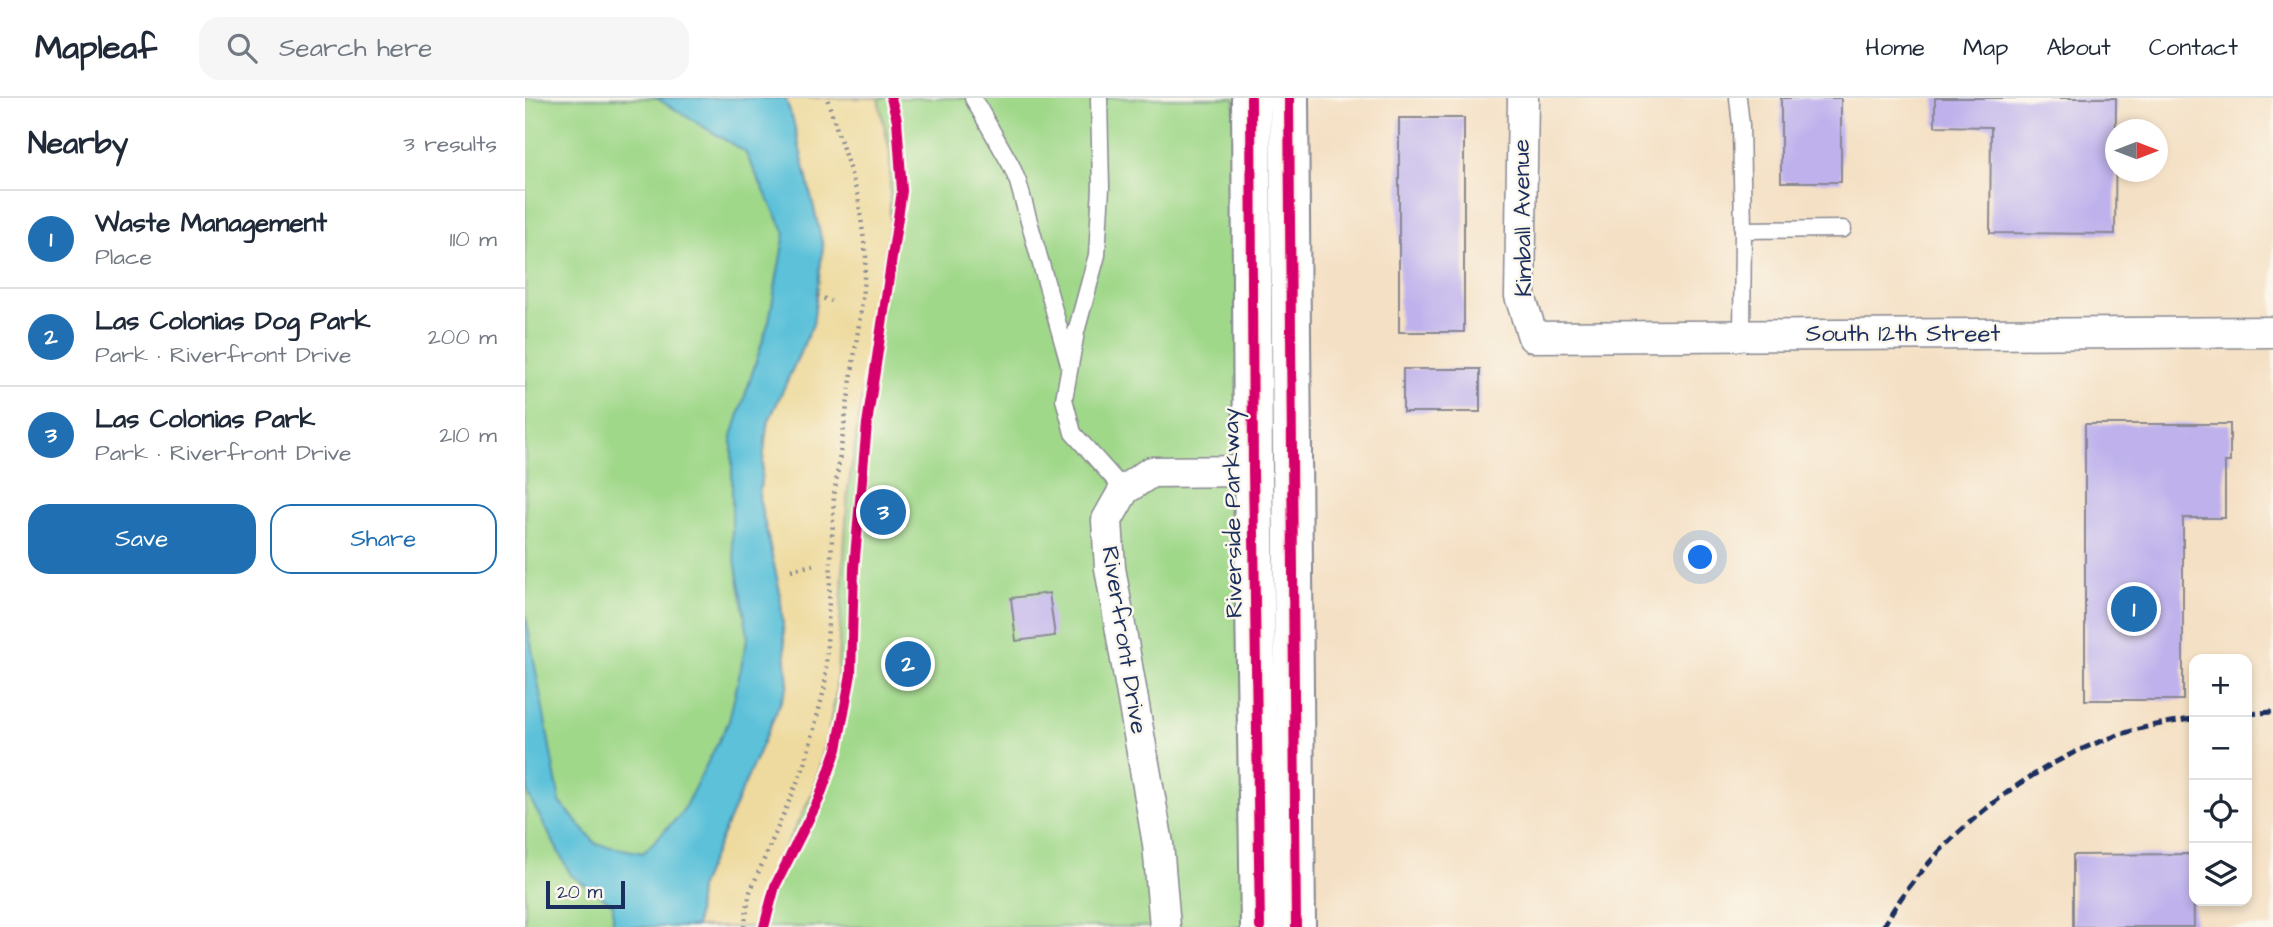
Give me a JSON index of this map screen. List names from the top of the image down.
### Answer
{
  "streets": {
    "main road": ["Riverside Parkway"],
    "street": ["Kimball Avenue", "South 12th Street", "Riverfront Drive"]
  },
  "crossings": [
    ["Kimball Avenue", "South 12th Street"],
    ["Riverside Parkway", "Riverfront Drive"]
  ],
  "scale_bar": "20 m",
  "north": "right",
  "page": {
    "header": "Mapleaf",
    "search": "Search here",
    "nav": [
      "Home",
      "Map",
      "About",
      "Contact"
    ],
    "heading": ["Nearby", "3 results"],
    "list": [
      {
        "mark": "1",
        "name": "Waste Management",
        "note": "Place",
        "value": "110 m"
      },
      {
        "mark": "2",
        "name": "Las Colonias Dog Park",
        "note": "Park · Riverfront Drive",
        "value": "200 m"
      },
      {
        "mark": "3",
        "name": "Las Colonias Park",
        "note": "Park · Riverfront Drive",
        "value": "210 m"
      }
    ],
    "buttons": ["Save", "Share"],
    "pins": ["3", "1", "2"],
    "map_buttons": ["+", "−"],
    "scale": "20 m"
  }
}
